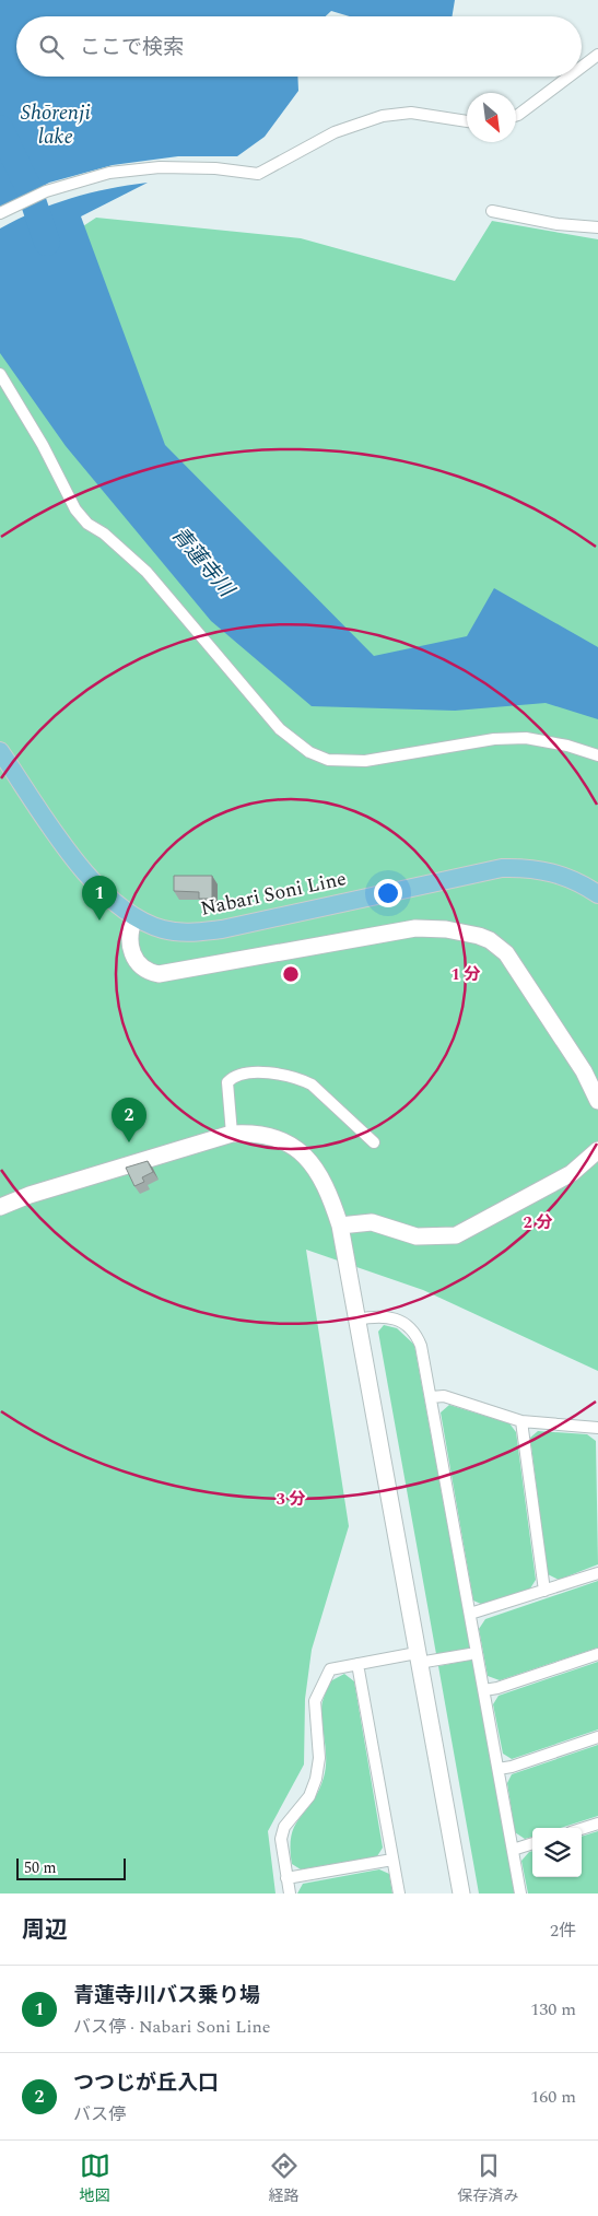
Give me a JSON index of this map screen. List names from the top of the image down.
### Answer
{
  "streets": {
    "main road": ["Nabari Soni Line"]
  },
  "water": ["Shōrenji lake", "青蓮寺川"],
  "scale_bar": "50 m",
  "north": "bottom right",
  "page": {
    "search": "ここで検索",
    "pins": ["1", "2"],
    "scale": "50 m",
    "heading": ["周辺", "2件"],
    "list": [
      {
        "mark": "1",
        "name": "青蓮寺川バス乗り場",
        "note": "バス停 · Nabari Soni Line",
        "value": "130 m"
      },
      {
        "mark": "2",
        "name": "つつじが丘入口",
        "note": "バス停",
        "value": "160 m"
      }
    ],
    "nav": ["地図", "経路", "保存済み"]
  },
  "rings": ["1 分", "2 分", "3 分"]
}
